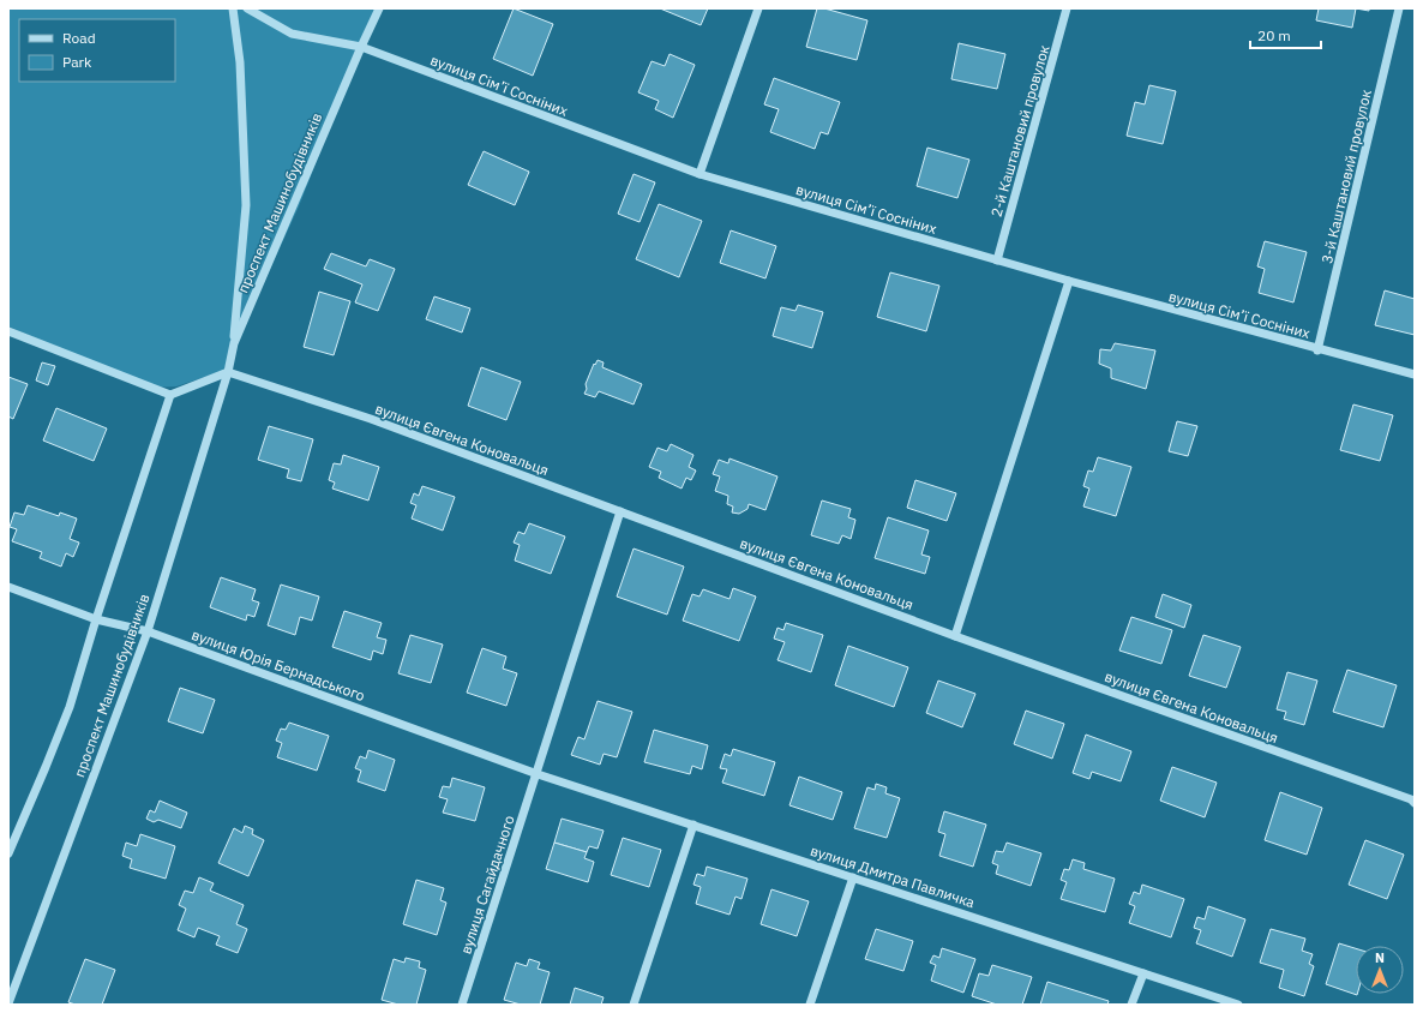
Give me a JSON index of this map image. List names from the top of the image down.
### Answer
{
  "streets": {
    "street": [
      "вулиця Сім’ї Сосніних",
      "2-й Каштановий провулок",
      "3-й Каштановий провулок",
      "проспект Машинобудівників",
      "вулиця Євгена Коновальця",
      "вулиця Юрія Бернадського",
      "вулиця Дмитра Павличка",
      "вулиця Сагайдачного"
    ]
  },
  "crossings": [
    ["вулиця Сім’ї Сосніних", "2-й Каштановий провулок"],
    ["вулиця Сім’ї Сосніних", "3-й Каштановий провулок"],
    ["вулиця Сім’ї Сосніних", "проспект Машинобудівників"],
    ["проспект Машинобудівників", "вулиця Євгена Коновальця"],
    ["проспект Машинобудівників", "вулиця Юрія Бернадського"],
    ["вулиця Євгена Коновальця", "вулиця Сагайдачного"],
    ["вулиця Юрія Бернадського", "вулиця Дмитра Павличка"],
    ["вулиця Юрія Бернадського", "вулиця Сагайдачного"],
    ["вулиця Дмитра Павличка", "вулиця Сагайдачного"]
  ],
  "legend": ["Road", "Park"],
  "scale_bar": "20 m",
  "north": "top"
}
